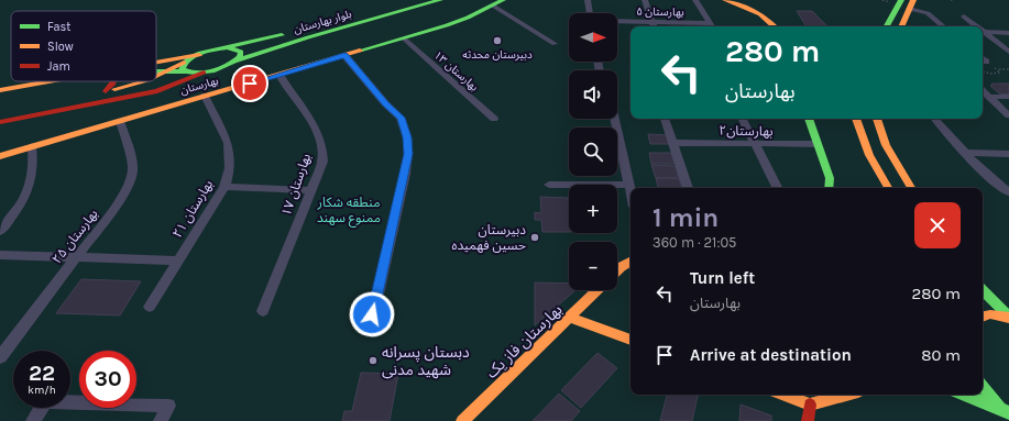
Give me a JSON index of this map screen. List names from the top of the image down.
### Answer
{
  "streets": {
    "main road": ["بلوار بهارستان", "بهارستان", "بهارستان فاز یک"],
    "street": [
      "بهارستان ۵",
      "بهارستان ۱۳",
      "بهارستان۲",
      "بهارستان ۱۷",
      "بهارستان ۲۱",
      "بهارستان ۲۵"
    ]
  },
  "crossings": [
    ["بهارستان ۱۳", "بهارستان"],
    ["بهارستان", "بهارستان ۱۷"],
    ["بهارستان", "بهارستان ۲۱"],
    ["بهارستان", "بهارستان ۲۵"]
  ],
  "parks": ["منطقه شکار ممنوع سهند"],
  "places": ["دبیرستان محدثه", "دبیرستان حسین فهمیده", "دبستان پسرانه شهید مدنی"],
  "legend": ["Fast", "Slow", "Jam"],
  "north": "right",
  "page": {
    "map_buttons": ["+", "−"],
    "turn": ["280 m", "بهارستان"],
    "heading": ["1 min", "360 m · 21:05"],
    "list": [
      {
        "name": "Turn left",
        "note": "بهارستان",
        "value": "280 m"
      },
      {
        "name": "Arrive at destination",
        "value": "80 m"
      }
    ],
    "speed": "22 km/h",
    "limit": "30"
  }
}
